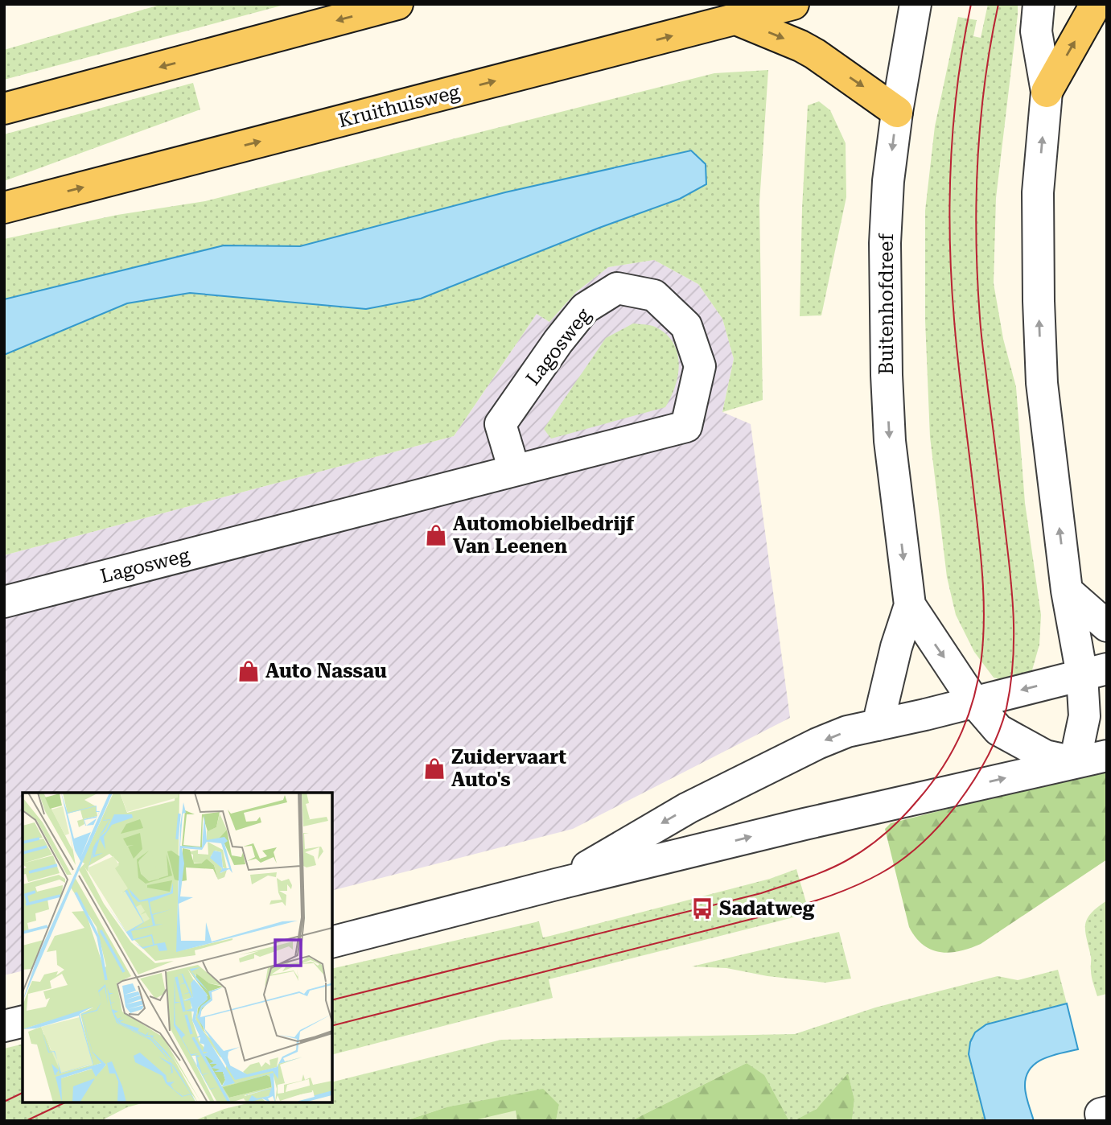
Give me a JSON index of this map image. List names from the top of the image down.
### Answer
{
  "streets": {
    "main road": ["Kruithuisweg"],
    "street": ["Buitenhofdreef", "Lagosweg"]
  },
  "places": {
    "shop": ["Automobielbedrijf Van Leenen", "Auto Nassau", "Zuidervaart Auto's"],
    "bus stop": ["Sadatweg"]
  }
}
